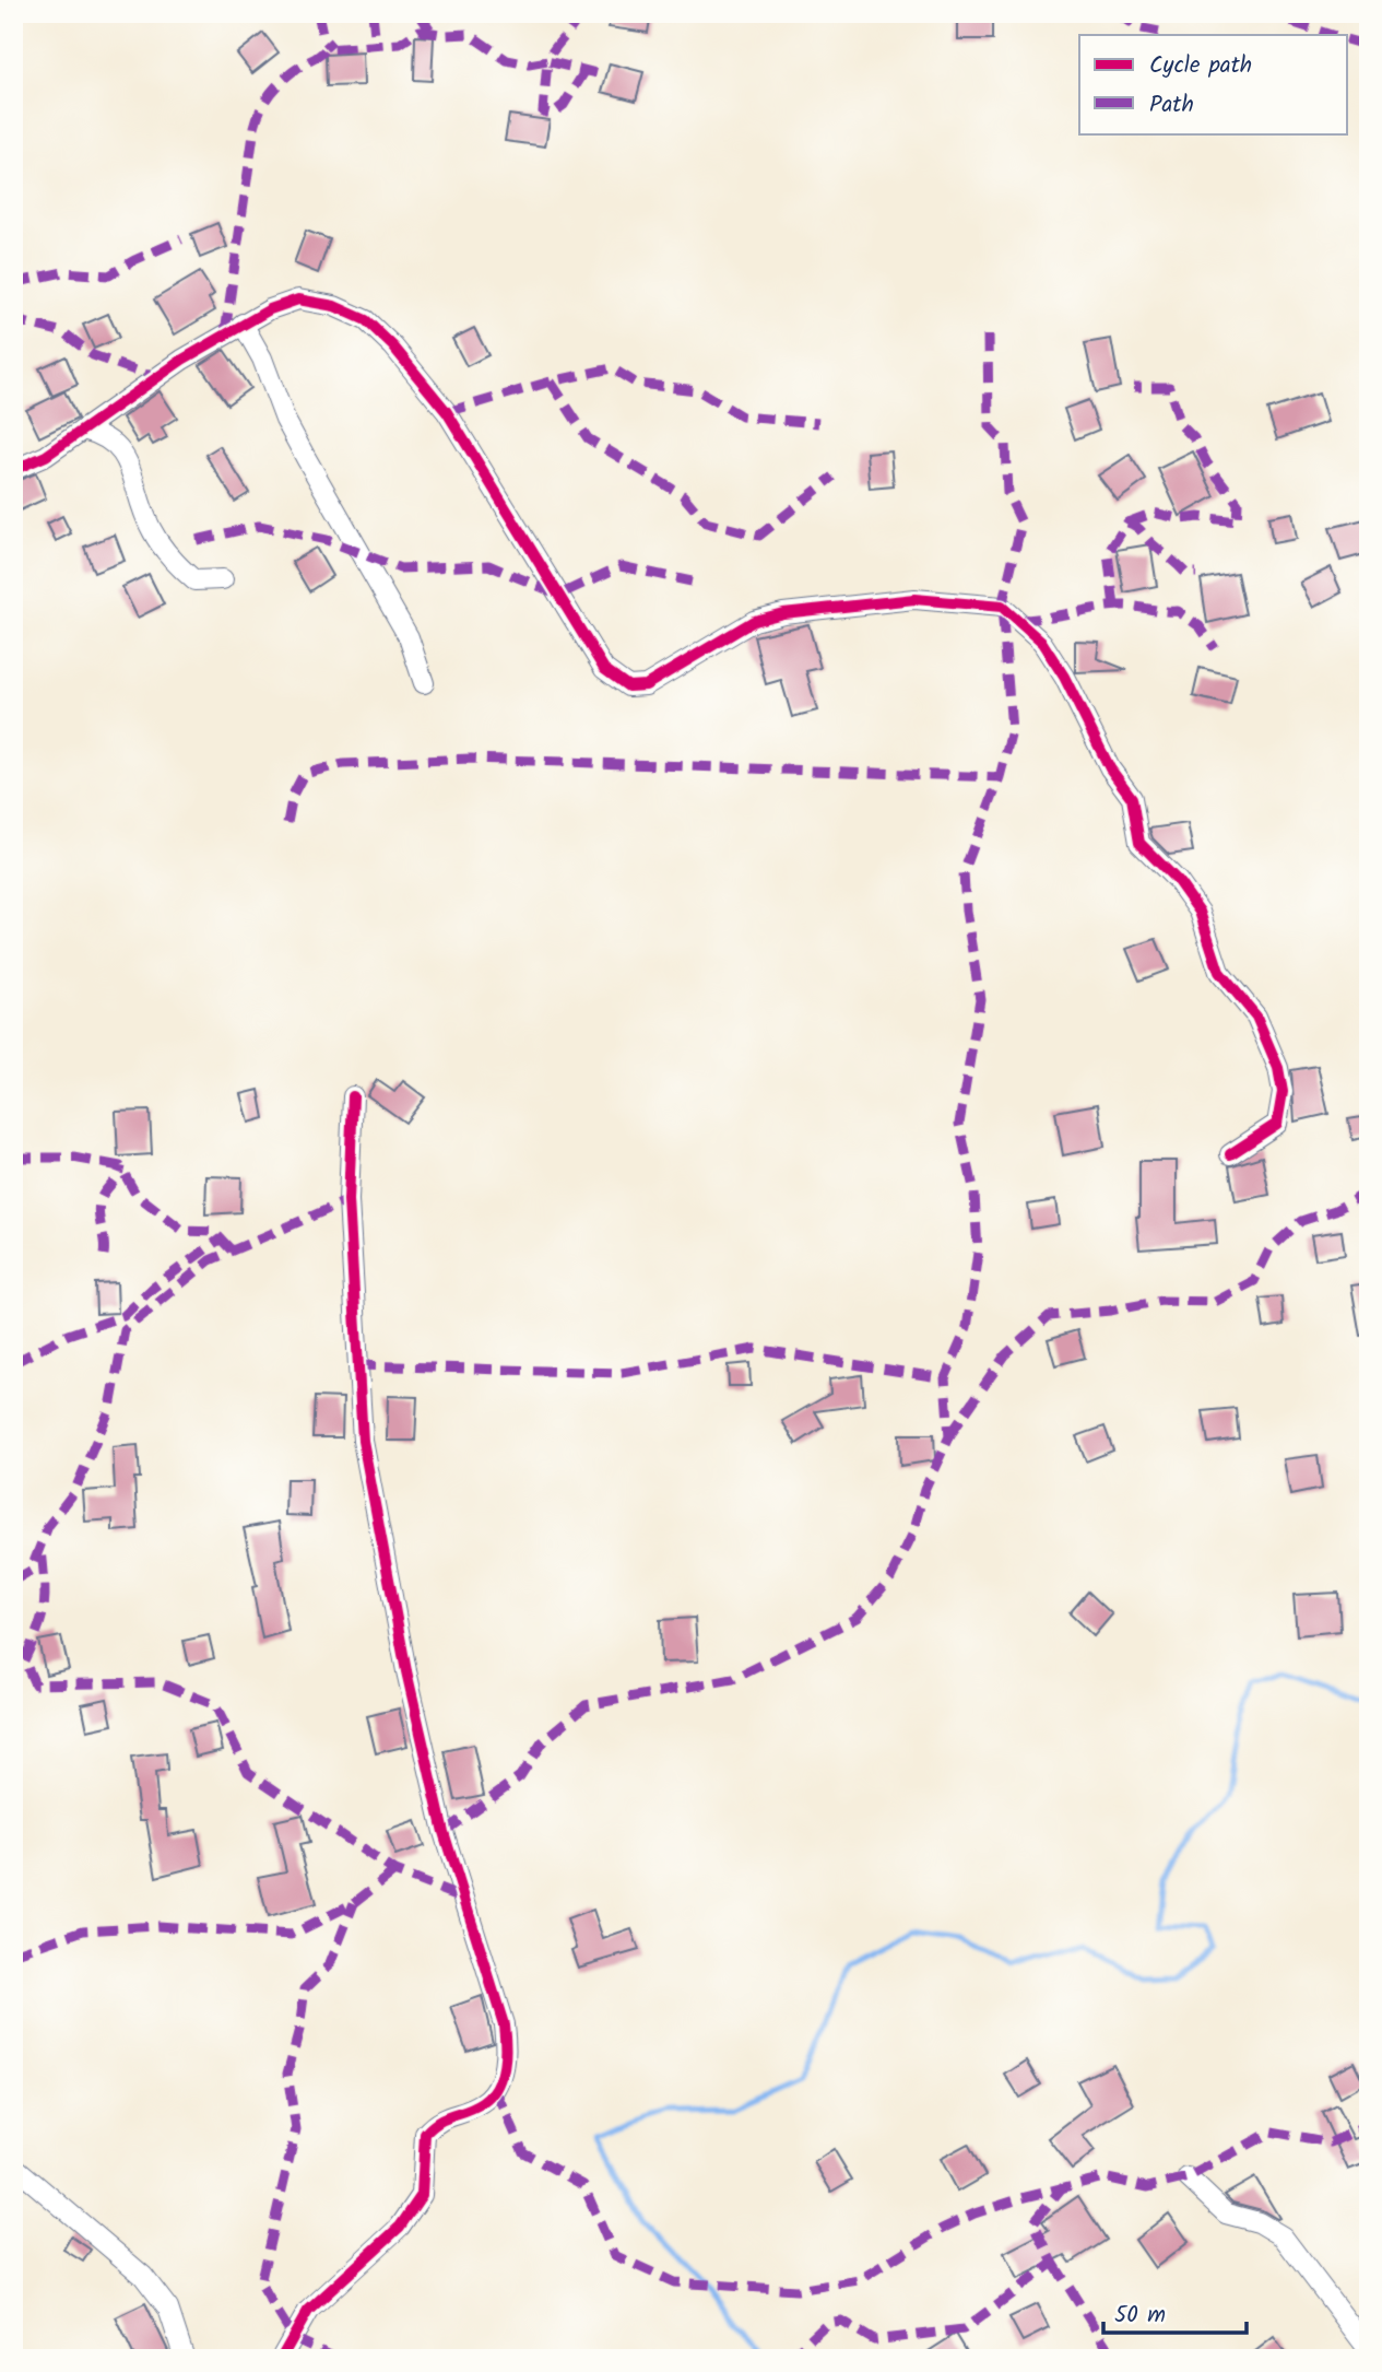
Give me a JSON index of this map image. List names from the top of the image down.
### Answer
{
  "legend": ["Cycle path", "Path"],
  "scale_bar": "50 m"
}
